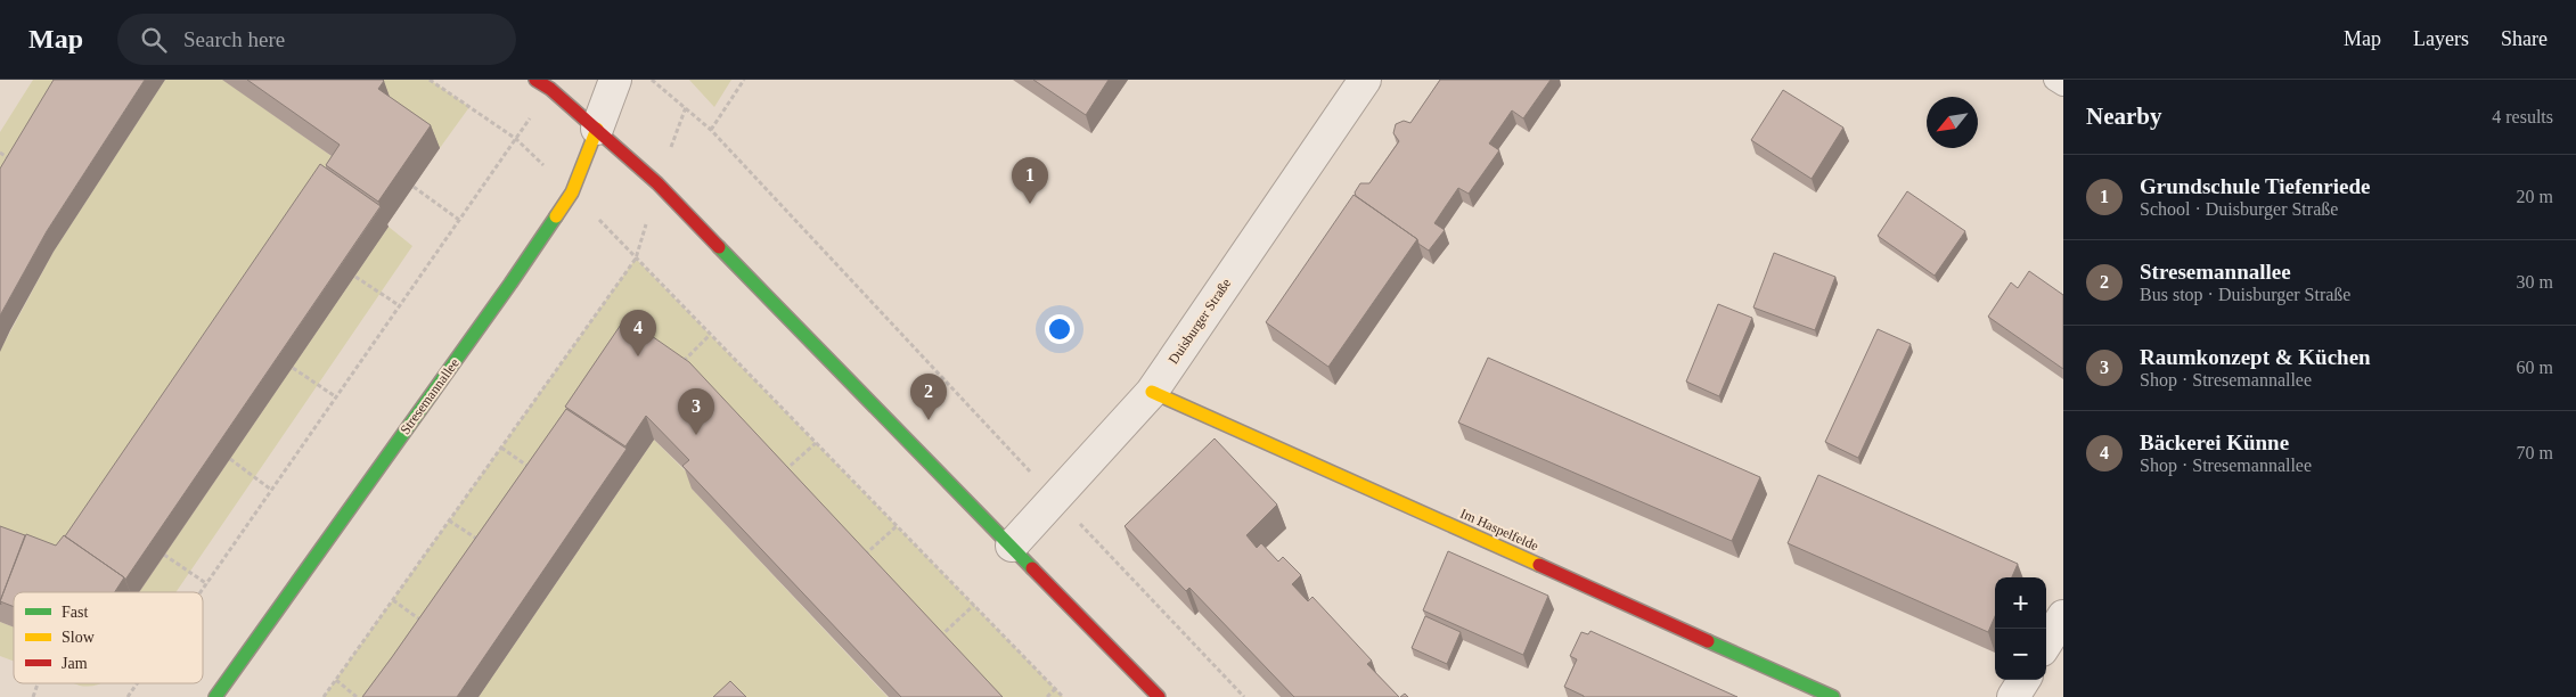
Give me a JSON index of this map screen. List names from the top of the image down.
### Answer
{
  "streets": {
    "street": ["Duisburger Straße", "Stresemannallee", "Im Haspelfelde"]
  },
  "crossings": [
    ["Duisburger Straße", "Im Haspelfelde"]
  ],
  "legend": ["Fast", "Slow", "Jam"],
  "north": "bottom left",
  "page": {
    "header": "Map",
    "search": "Search here",
    "nav": ["Map", "Layers", "Share"],
    "heading": ["Nearby", "4 results"],
    "list": [
      {
        "mark": "1",
        "name": "Grundschule Tiefenriede",
        "note": "School · Duisburger Straße",
        "value": "20 m"
      },
      {
        "mark": "2",
        "name": "Stresemannallee",
        "note": "Bus stop · Duisburger Straße",
        "value": "30 m"
      },
      {
        "mark": "3",
        "name": "Raumkonzept & Küchen",
        "note": "Shop · Stresemannallee",
        "value": "60 m"
      },
      {
        "mark": "4",
        "name": "Bäckerei Künne",
        "note": "Shop · Stresemannallee",
        "value": "70 m"
      }
    ],
    "pins": [
      "1",
      "4",
      "2",
      "3"
    ],
    "map_buttons": ["+", "−"]
  }
}
